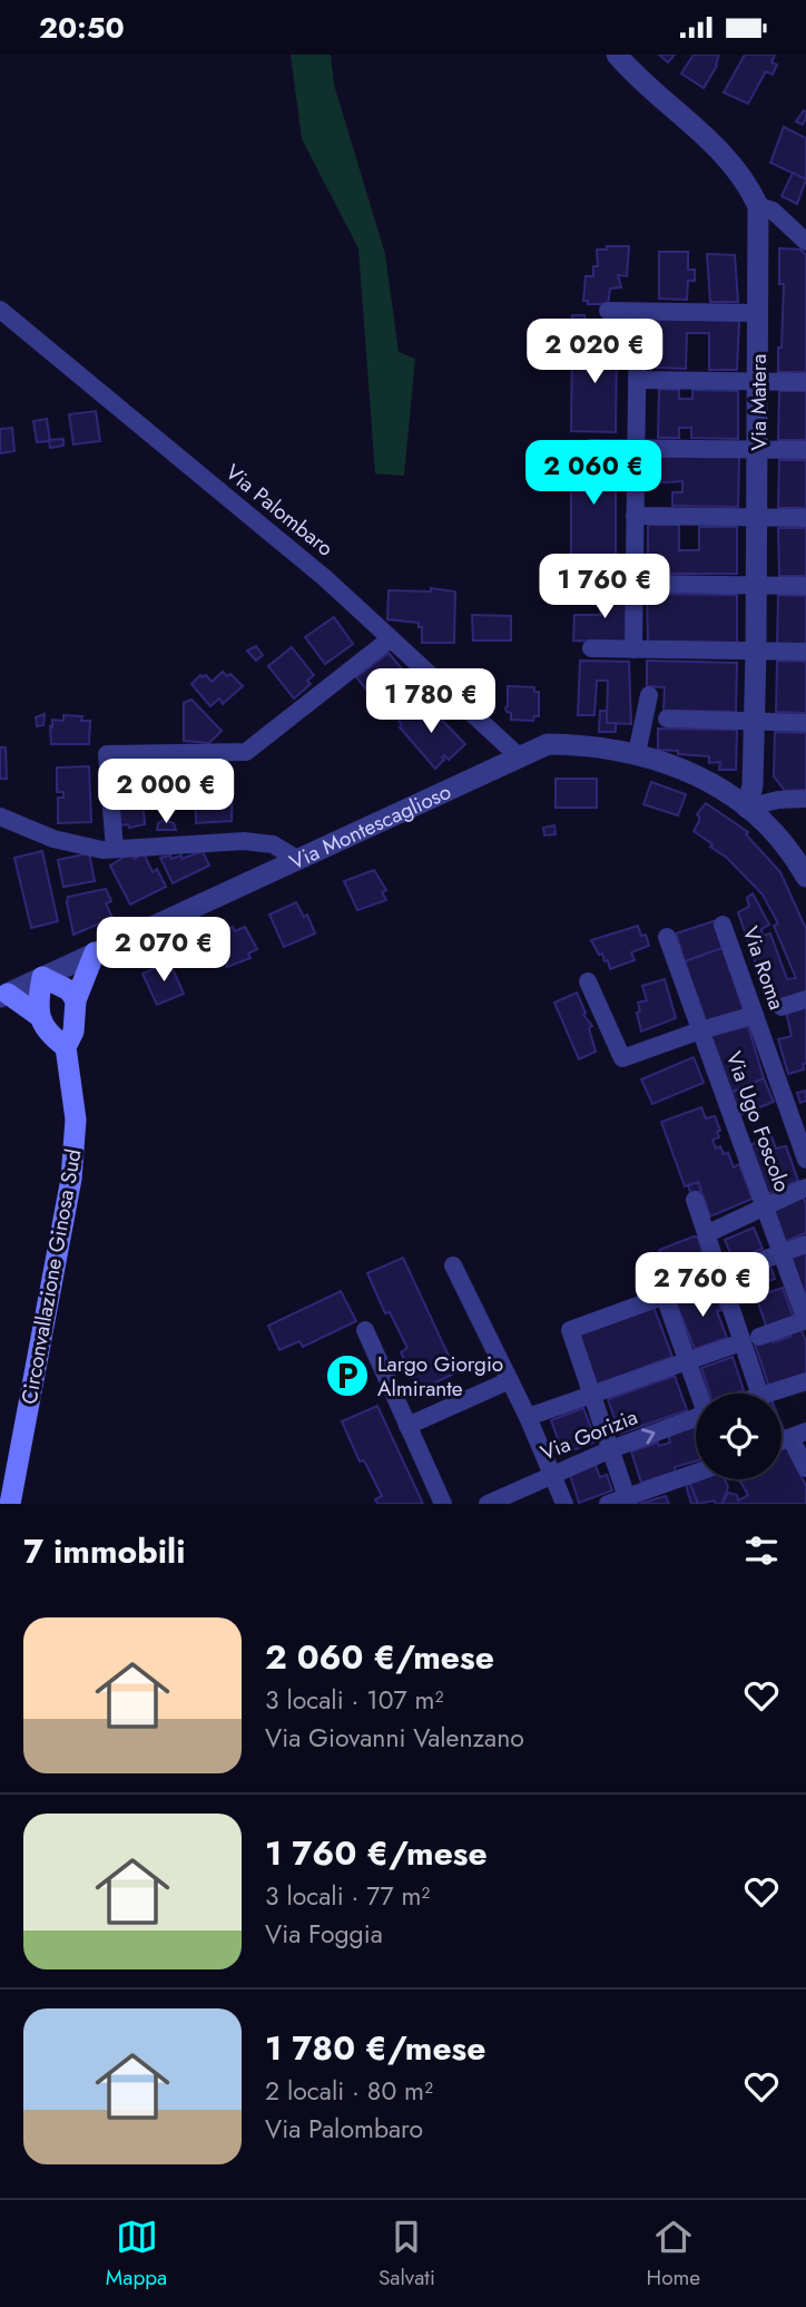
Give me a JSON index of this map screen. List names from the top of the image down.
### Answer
{
  "streets": {
    "main road": ["Circonvallazione Ginosa Sud"],
    "street": [
      "Via Matera",
      "Via Palombaro",
      "Via Montescaglioso",
      "Via Roma",
      "Via Ugo Foscolo",
      "Via Gorizia"
    ]
  },
  "crossings": [
    ["Via Matera", "Via Montescaglioso"],
    ["Via Palombaro", "Via Montescaglioso"],
    ["Via Montescaglioso", "Circonvallazione Ginosa Sud"]
  ],
  "places": {
    "parking": ["Largo Giorgio Almirante"]
  },
  "page": {
    "status": "20:50",
    "price": [
      "2 020 €",
      "2 060 €",
      "1 760 €",
      "1 780 €",
      "2 000 €",
      "2 070 €",
      "2 760 €"
    ],
    "heading": "7 immobili",
    "list": [
      {
        "name": "2 060 €/mese",
        "note": "3 locali · 107 m² · Via Giovanni Valenzano"
      },
      {
        "name": "1 760 €/mese",
        "note": "3 locali · 77 m² · Via Foggia"
      },
      {
        "name": "1 780 €/mese",
        "note": "2 locali · 80 m² · Via Palombaro"
      }
    ],
    "tabs": ["Mappa", "Salvati", "Home"]
  }
}
